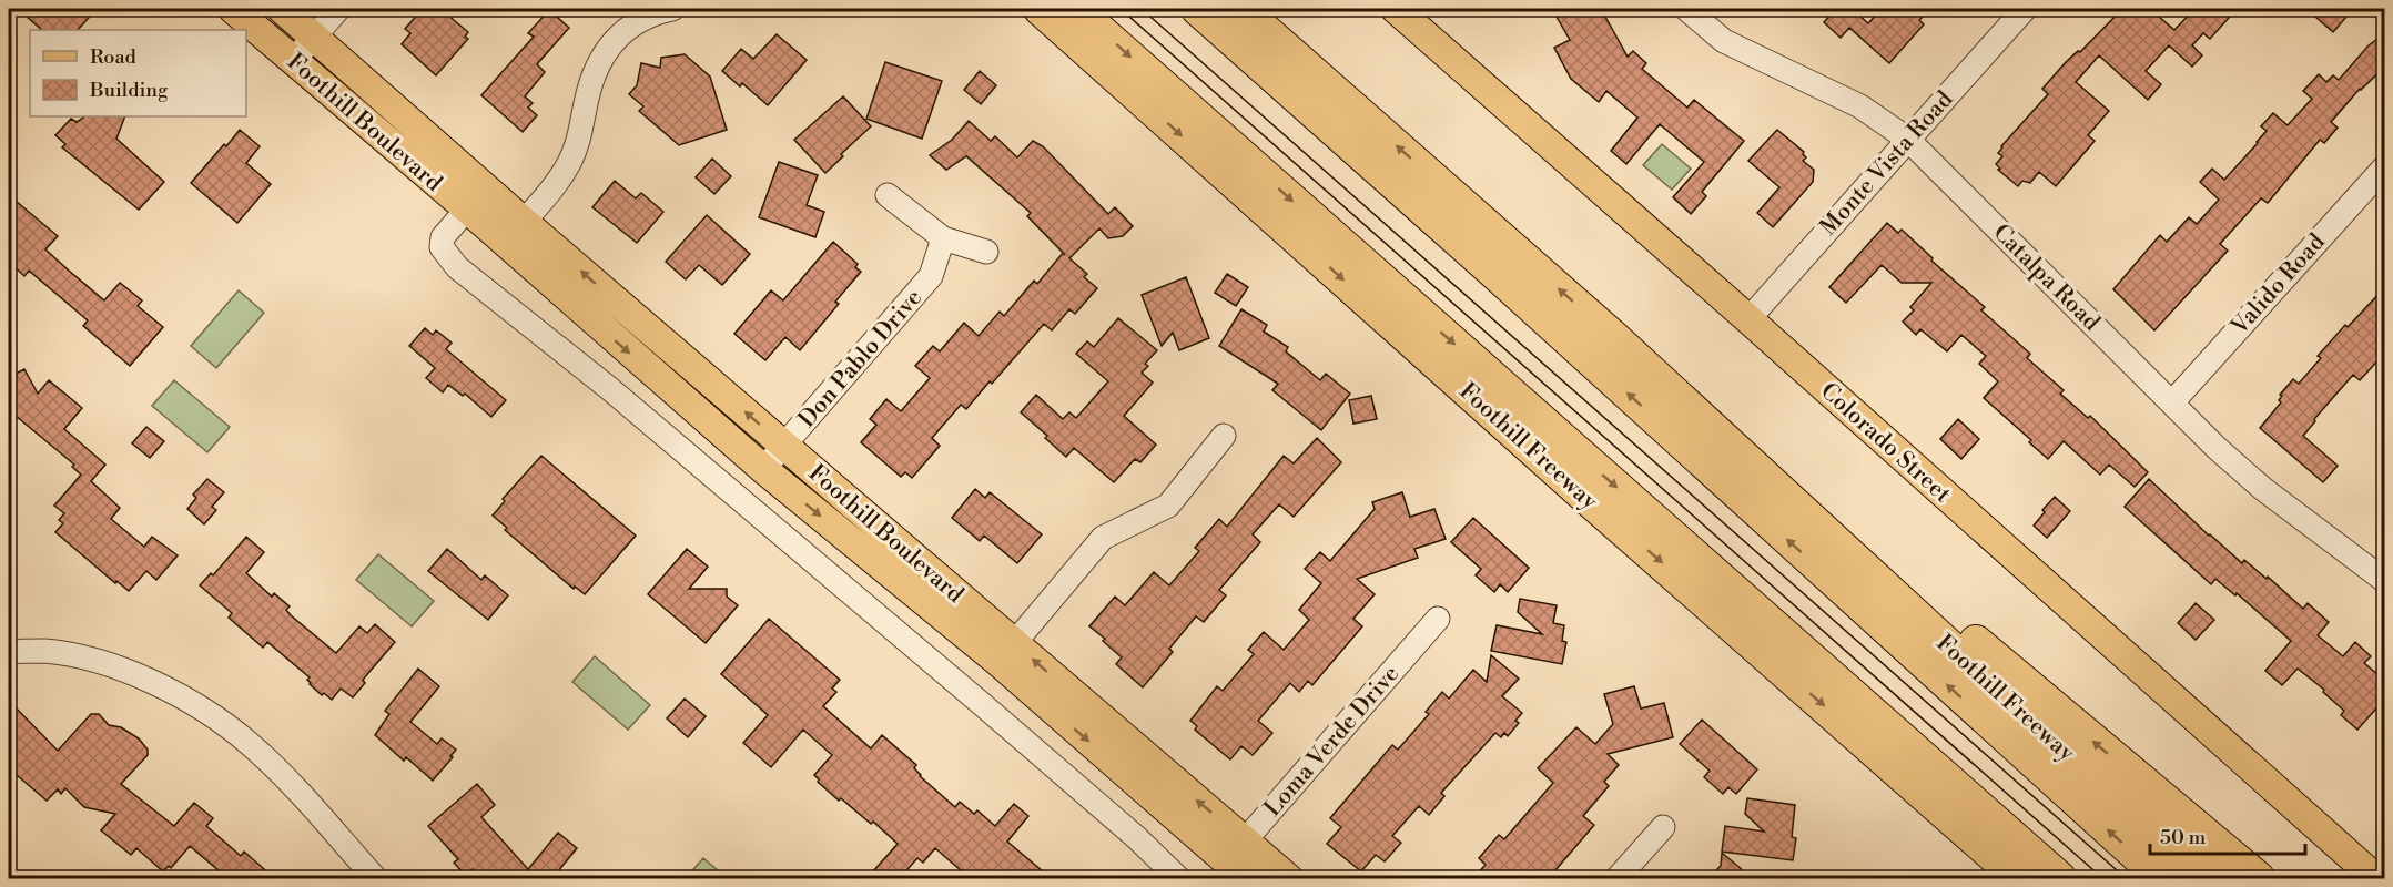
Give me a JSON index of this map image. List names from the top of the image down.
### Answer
{
  "streets": {
    "highway": ["Foothill Freeway"],
    "main road": ["Foothill Boulevard", "Colorado Street"],
    "street": [
      "Monte Vista Road",
      "Catalpa Road",
      "Valido Road",
      "Don Pablo Drive",
      "Loma Verde Drive"
    ]
  },
  "crossings": [
    ["Foothill Boulevard", "Don Pablo Drive"],
    ["Foothill Boulevard", "Loma Verde Drive"],
    ["Monte Vista Road", "Catalpa Road"],
    ["Monte Vista Road", "Colorado Street"],
    ["Catalpa Road", "Valido Road"]
  ],
  "legend": ["Road", "Building"],
  "scale_bar": "50 m"
}
